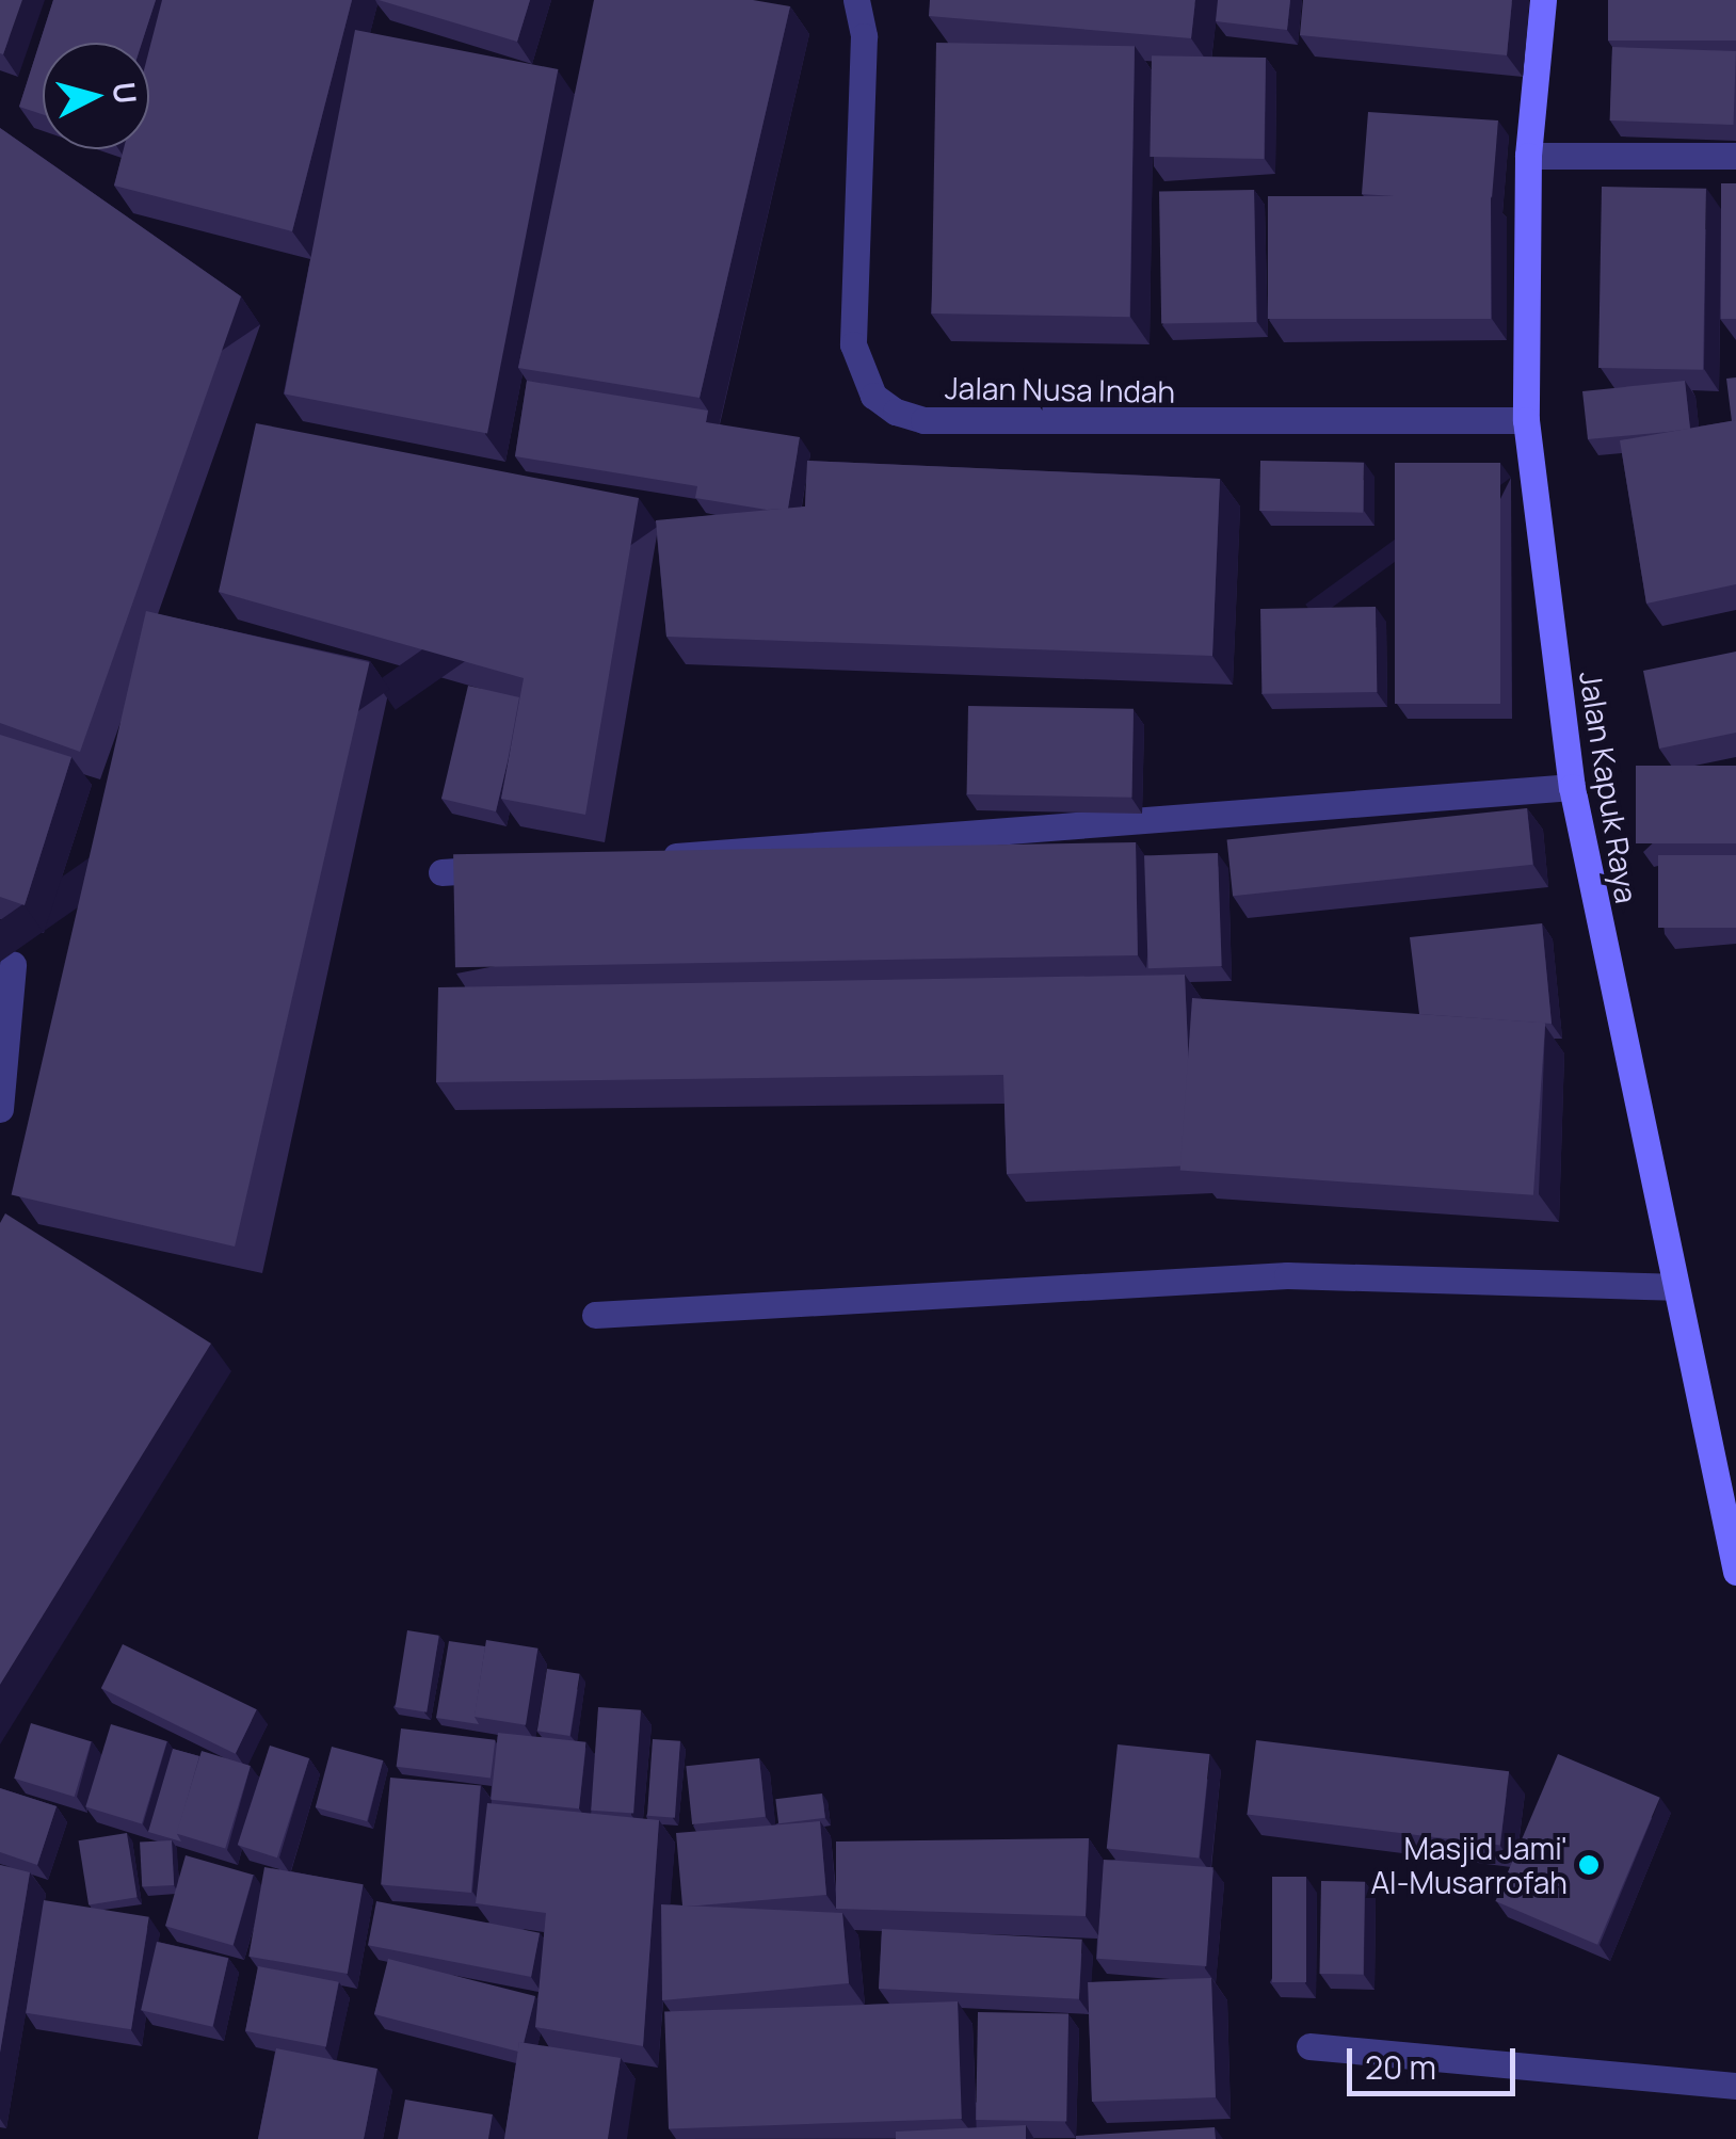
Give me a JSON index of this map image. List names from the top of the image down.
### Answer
{
  "streets": {
    "main road": ["Jalan Kapuk Raya"],
    "street": ["Jalan Nusa Indah"]
  },
  "crossings": [
    ["Jalan Nusa Indah", "Jalan Kapuk Raya"]
  ],
  "places": ["Masjid Jami' Al-Musarrofah"],
  "scale_bar": "20 m",
  "north": "right"
}
